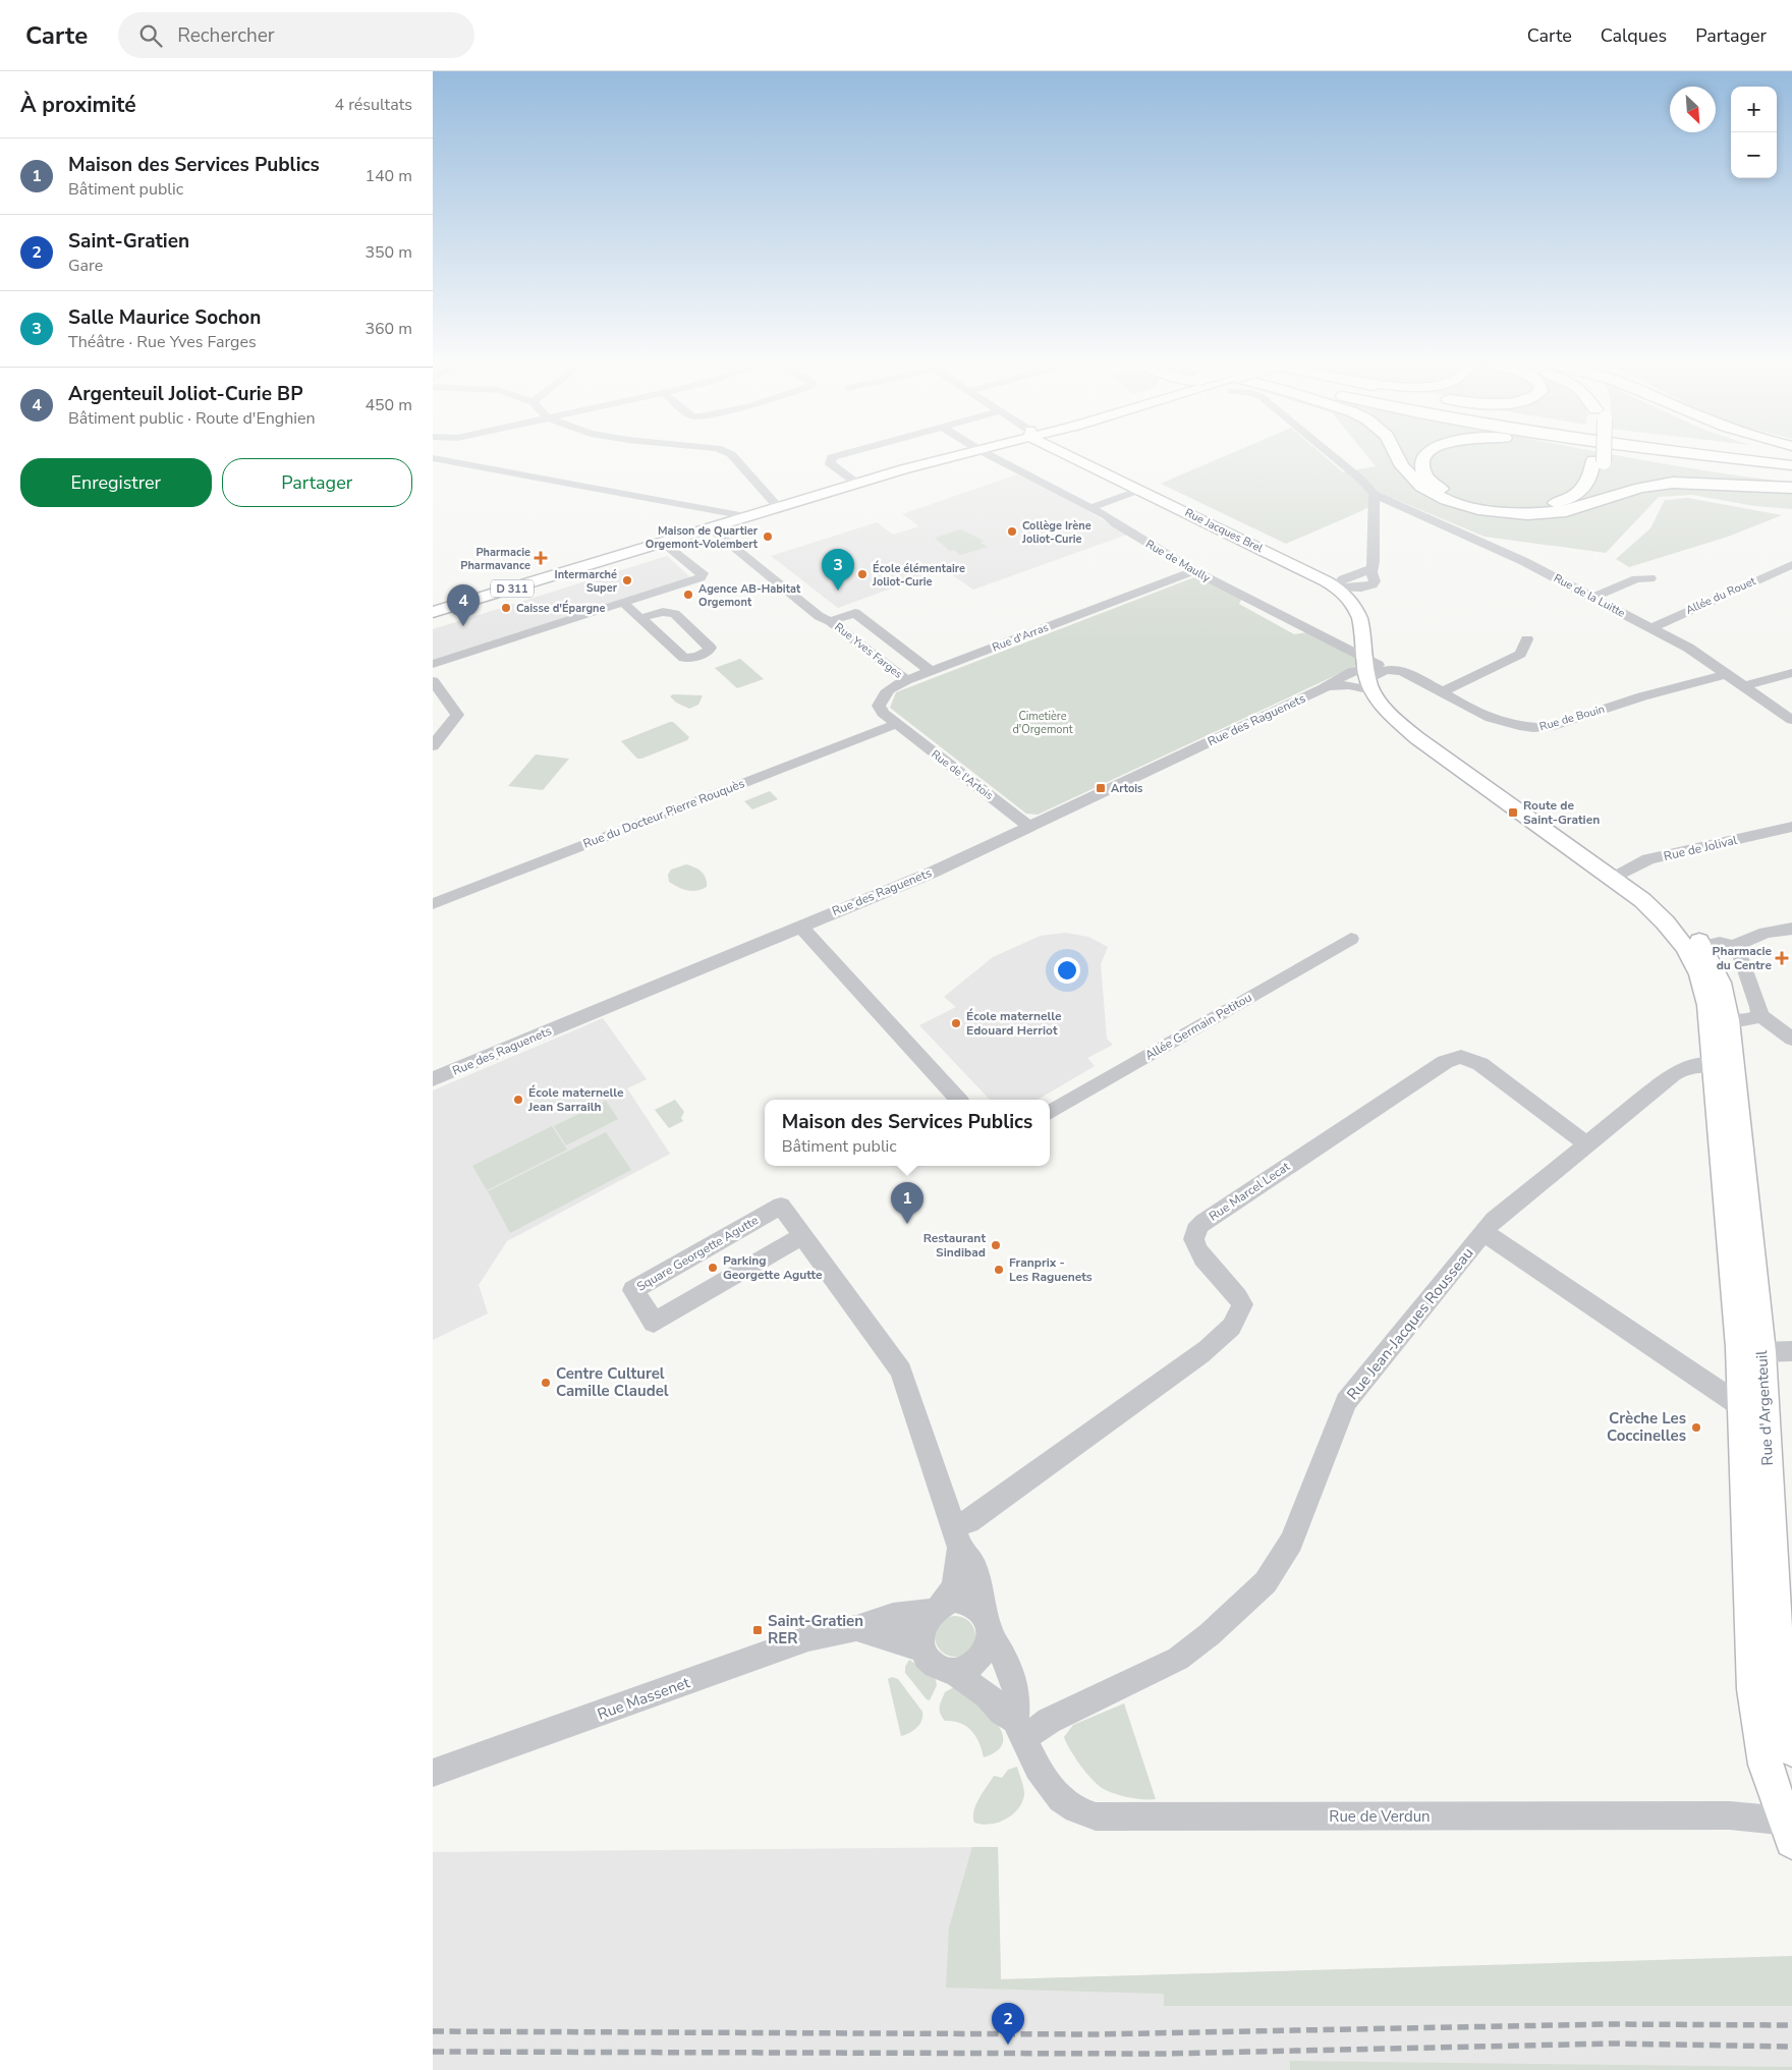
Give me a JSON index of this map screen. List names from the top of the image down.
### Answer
{
  "streets": {
    "main road": ["Rue Jacques Brel", "D 311", "Rue d'Argenteuil"],
    "street": [
      "Rue de Maully",
      "Rue de la Luitte",
      "Allée du Rouet",
      "Rue d'Arras",
      "Rue Yves Farges",
      "Rue de Bouin",
      "Rue des Raguenets",
      "Rue de l'Artois",
      "Rue du Docteur Pierre Rouquès",
      "Rue de Jolival",
      "Allée Germain Petitou",
      "Rue Marcel Lecat",
      "Square Georgette Agutte",
      "Rue Jean-Jacques Rousseau",
      "Rue Massenet",
      "Rue de Verdun"
    ]
  },
  "crossings": [
    ["Rue de Maully", "Rue d'Arras"],
    ["Rue de Maully", "Rue de Bouin"],
    ["Rue de Maully", "Rue des Raguenets"],
    ["D 311", "Rue Yves Farges"],
    ["Rue de la Luitte", "Allée du Rouet"],
    ["Rue de la Luitte", "Rue de Bouin"],
    ["Rue d'Arras", "Rue Yves Farges"],
    ["Rue d'Arras", "Rue de l'Artois"],
    ["Rue d'Arras", "Rue du Docteur Pierre Rouquès"],
    ["Rue de Bouin", "Rue des Raguenets"],
    ["Rue des Raguenets", "Rue de l'Artois"],
    ["Rue de l'Artois", "Rue du Docteur Pierre Rouquès"],
    ["Rue de Jolival", "Rue d'Argenteuil"],
    ["Rue Marcel Lecat", "Rue Jean-Jacques Rousseau"],
    ["Rue Jean-Jacques Rousseau", "Rue d'Argenteuil"],
    ["Rue Jean-Jacques Rousseau", "Rue de Verdun"],
    ["Rue d'Argenteuil", "Rue de Verdun"]
  ],
  "parks": ["Cimetière d'Orgemont"],
  "places": {
    "other": [
      "Collège Irène Joliot-Curie",
      "Maison de Quartier Orgemont-Volembert",
      "École élémentaire Joliot-Curie",
      "Intermarché Super",
      "Agence AB-Habitat Orgemont",
      "Caisse d'Épargne",
      "École maternelle Edouard Herriot",
      "École maternelle Jean Sarrailh",
      "Restaurant Sindibad",
      "Parking Georgette Agutte",
      "Franprix - Les Raguenets",
      "Centre Culturel Camille Claudel",
      "Crèche Les Coccinelles"
    ],
    "health": ["Pharmacie Pharmavance", "Pharmacie du Centre"],
    "transit": ["Artois", "Route de Saint-Gratien", "Saint-Gratien RER"]
  },
  "north": "bottom right",
  "page": {
    "header": "Carte",
    "search": "Rechercher",
    "nav": ["Carte", "Calques", "Partager"],
    "heading": ["À proximité", "4 résultats"],
    "map_buttons": ["+", "−"],
    "list": [
      {
        "mark": "1",
        "name": "Maison des Services Publics",
        "note": "Bâtiment public",
        "value": "140 m"
      },
      {
        "mark": "2",
        "name": "Saint-Gratien",
        "note": "Gare",
        "value": "350 m"
      },
      {
        "mark": "3",
        "name": "Salle Maurice Sochon",
        "note": "Théâtre · Rue Yves Farges",
        "value": "360 m"
      },
      {
        "mark": "4",
        "name": "Argenteuil Joliot-Curie BP",
        "note": "Bâtiment public · Route d'Enghien",
        "value": "450 m"
      }
    ],
    "buttons": ["Enregistrer", "Partager"],
    "pins": [
      "3",
      "4",
      "1",
      "2"
    ],
    "popup": ["Maison des Services Publics", "Bâtiment public"]
  }
}
